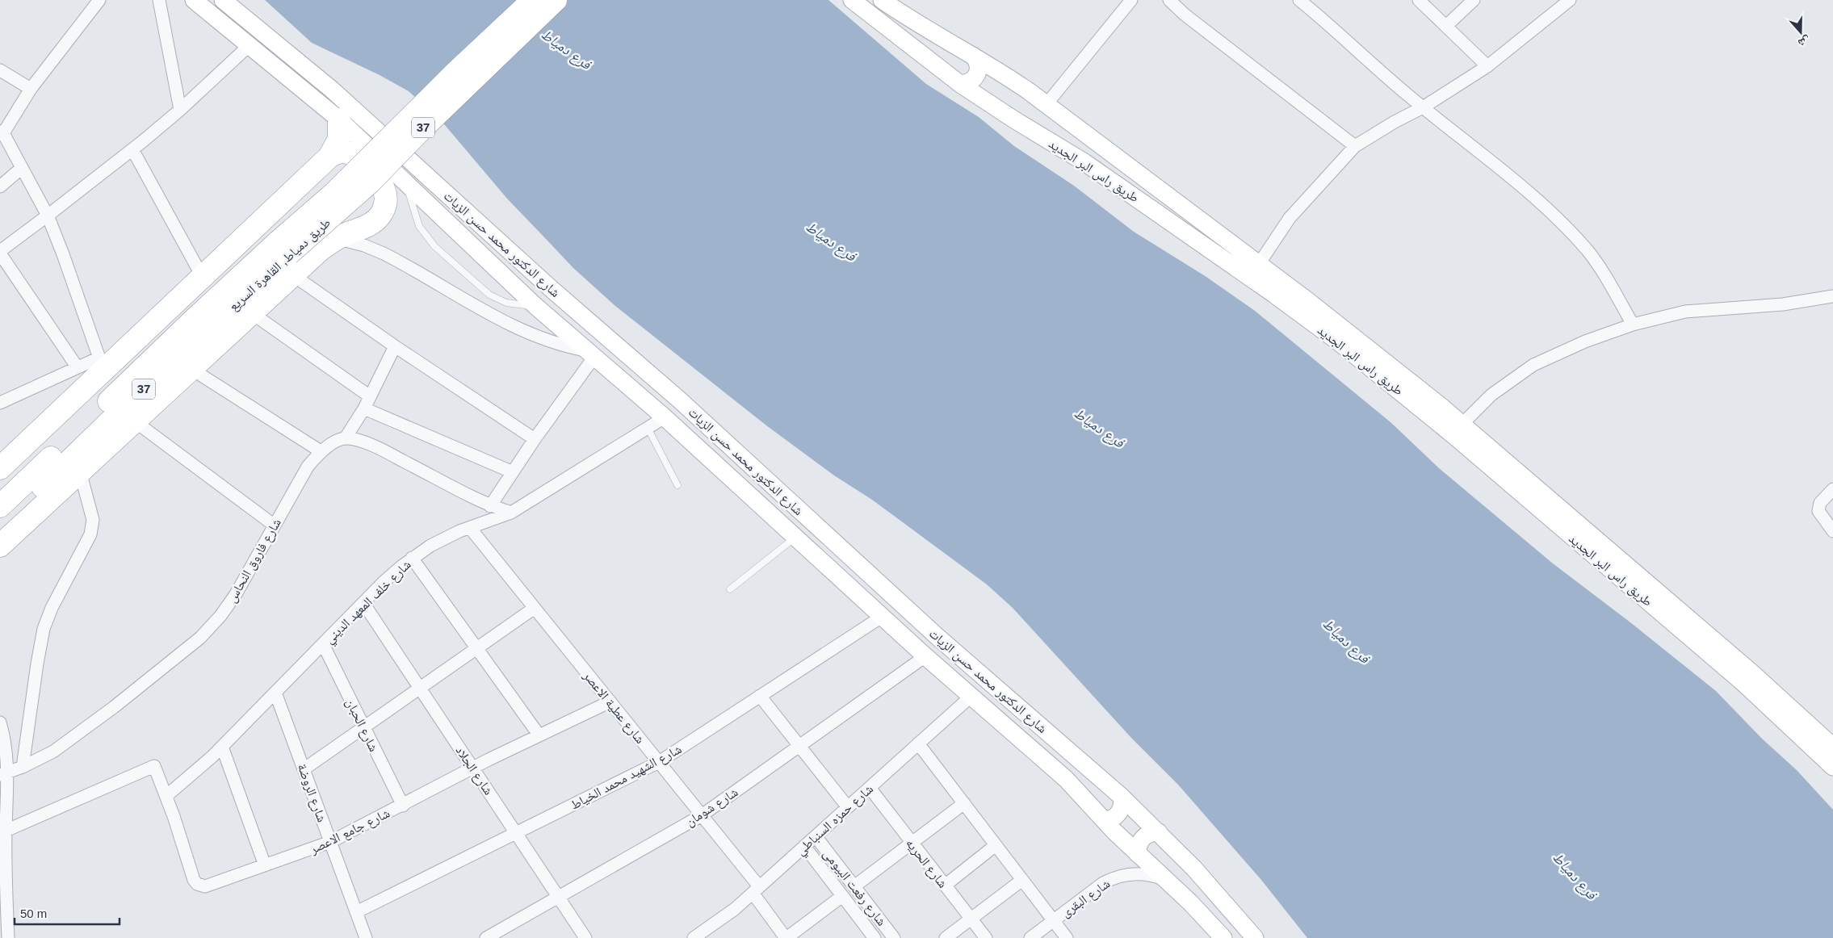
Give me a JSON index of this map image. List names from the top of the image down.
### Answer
{
  "streets": {
    "highway": ["37", "طريق دمياط, القاهرة السريع"],
    "street": [
      "طريق راس البر الجديد",
      "شارع الدكتور محمد حسن الزيات",
      "شارع فاروق النحاس",
      "شارع خلف المعهد الديني",
      "شارع عطية الاعصر",
      "شارع الحبان",
      "شارع الجلاد",
      "شارع الشهيد محمد الخياط",
      "شارع الروضة",
      "شارع شومان",
      "شارع حمزه السنباطي",
      "شارع جامع الاعصر",
      "شارع الحريه",
      "شارع رفعت البيومى",
      "شارع البقرى"
    ]
  },
  "crossings": [
    ["شارع الدكتور محمد حسن الزيات", "شارع خلف المعهد الديني"],
    ["شارع الدكتور محمد حسن الزيات", "شارع الشهيد محمد الخياط"],
    ["شارع الدكتور محمد حسن الزيات", "شارع شومان"],
    ["شارع الدكتور محمد حسن الزيات", "شارع حمزه السنباطي"],
    ["شارع الدكتور محمد حسن الزيات", "شارع البقرى"],
    ["شارع خلف المعهد الديني", "شارع عطية الاعصر"],
    ["شارع خلف المعهد الديني", "شارع الحبان"],
    ["شارع خلف المعهد الديني", "شارع الجلاد"],
    ["شارع خلف المعهد الديني", "شارع الروضة"],
    ["شارع خلف المعهد الديني", "شارع جامع الاعصر"],
    ["شارع عطية الاعصر", "شارع الشهيد محمد الخياط"],
    ["شارع عطية الاعصر", "شارع شومان"],
    ["شارع عطية الاعصر", "شارع حمزه السنباطي"],
    ["شارع عطية الاعصر", "شارع جامع الاعصر"],
    ["شارع الحبان", "شارع جامع الاعصر"],
    ["شارع الجلاد", "شارع الشهيد محمد الخياط"],
    ["شارع الجلاد", "شارع شومان"],
    ["شارع الجلاد", "شارع جامع الاعصر"],
    ["شارع الشهيد محمد الخياط", "شارع الروضة"],
    ["شارع الروضة", "شارع جامع الاعصر"],
    ["شارع حمزه السنباطي", "شارع الحريه"],
    ["شارع حمزه السنباطي", "شارع رفعت البيومى"]
  ],
  "water": ["فرع دمياط"],
  "scale_bar": "50 m",
  "north": "bottom"
}
